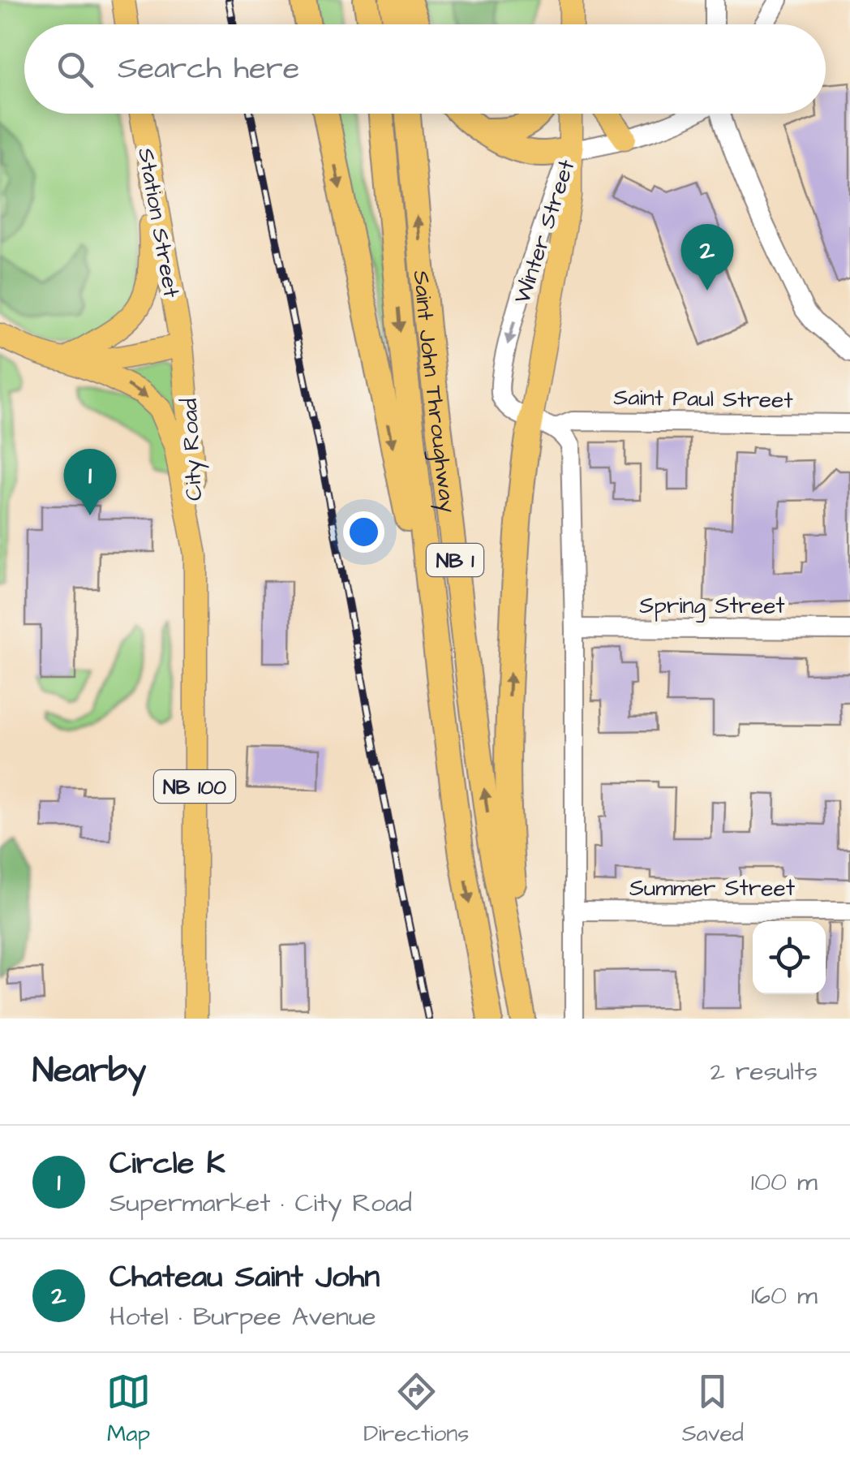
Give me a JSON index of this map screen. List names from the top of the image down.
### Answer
{
  "streets": {
    "highway": ["Saint John Throughway", "NB 1"],
    "main road": [
      "Station Street",
      "Winter Street",
      "City Road",
      "NB 100"
    ],
    "street": ["Saint Paul Street", "Spring Street", "Summer Street"]
  },
  "crossings": [
    ["Station Street", "City Road"],
    ["City Road", "NB 100"]
  ],
  "page": {
    "search": "Search here",
    "pins": ["2", "1"],
    "heading": ["Nearby", "2 results"],
    "list": [
      {
        "mark": "1",
        "name": "Circle K",
        "note": "Supermarket · City Road",
        "value": "100 m"
      },
      {
        "mark": "2",
        "name": "Chateau Saint John",
        "note": "Hotel · Burpee Avenue",
        "value": "160 m"
      }
    ],
    "nav": ["Map", "Directions", "Saved"]
  }
}
